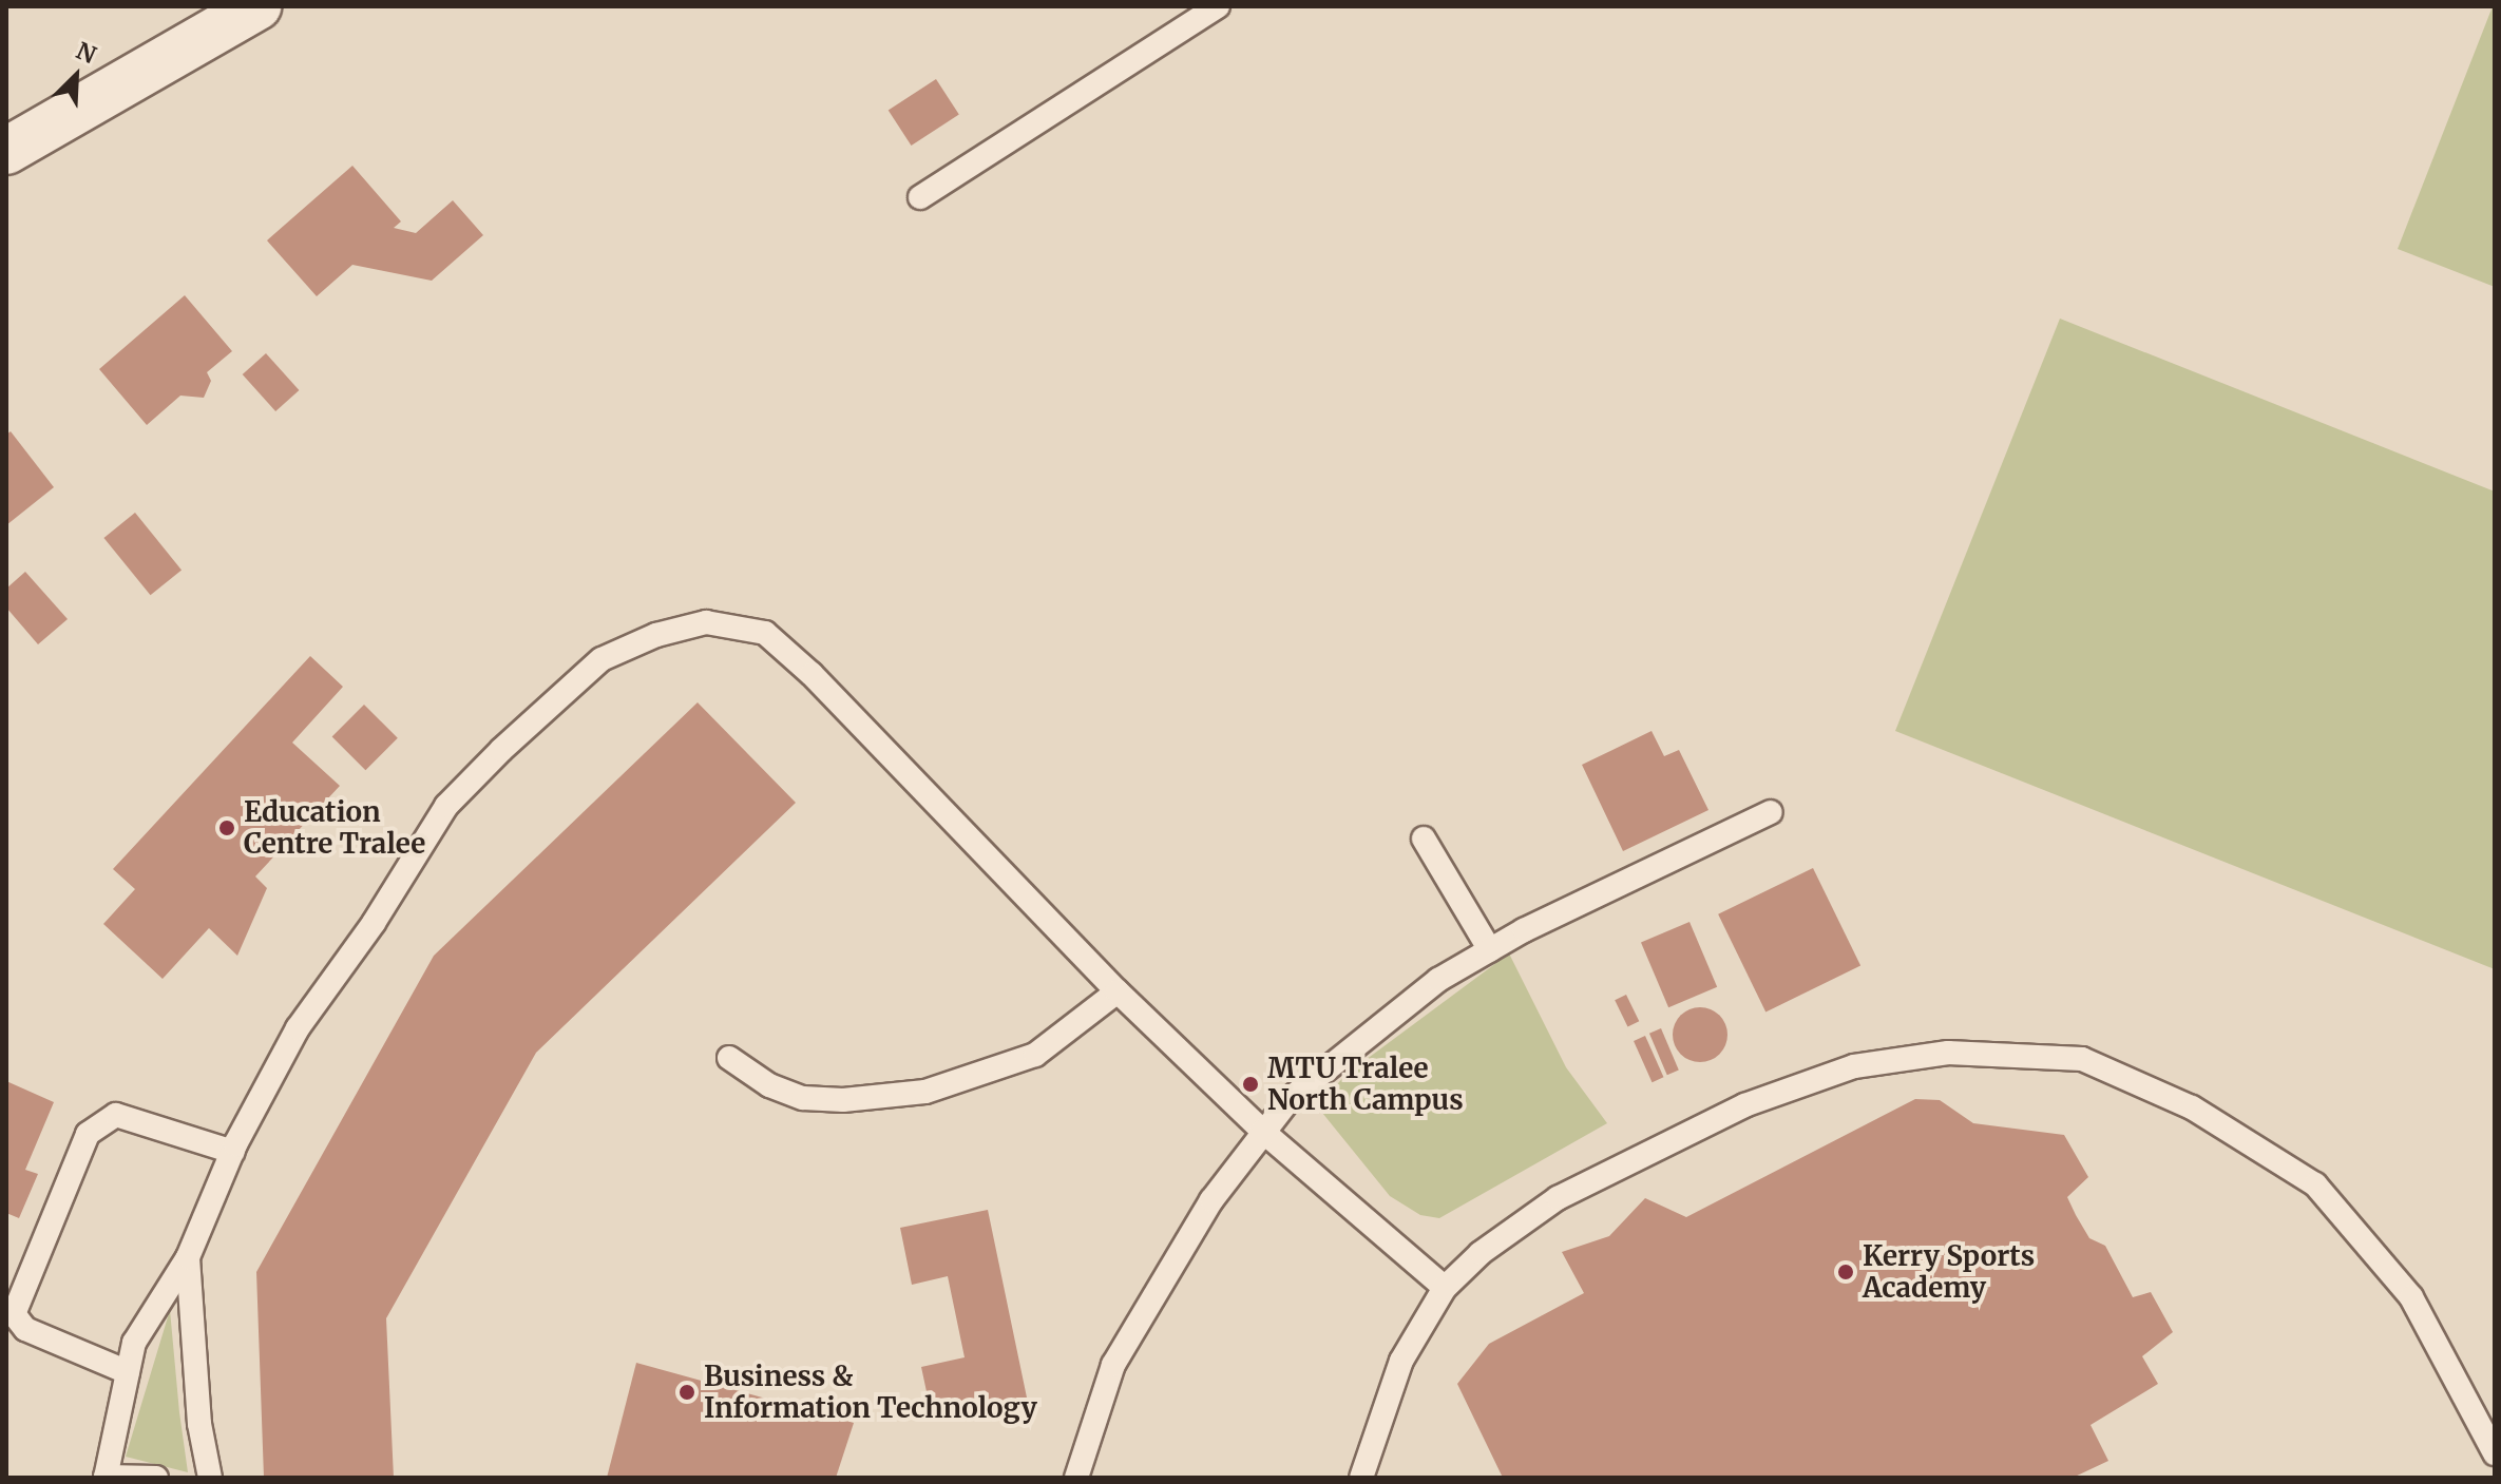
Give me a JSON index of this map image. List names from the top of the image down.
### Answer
{
  "places": [
    "Education Centre Tralee",
    "MTU Tralee North Campus",
    "Kerry Sports Academy",
    "Business & Information Technology"
  ],
  "north": "top right"
}
